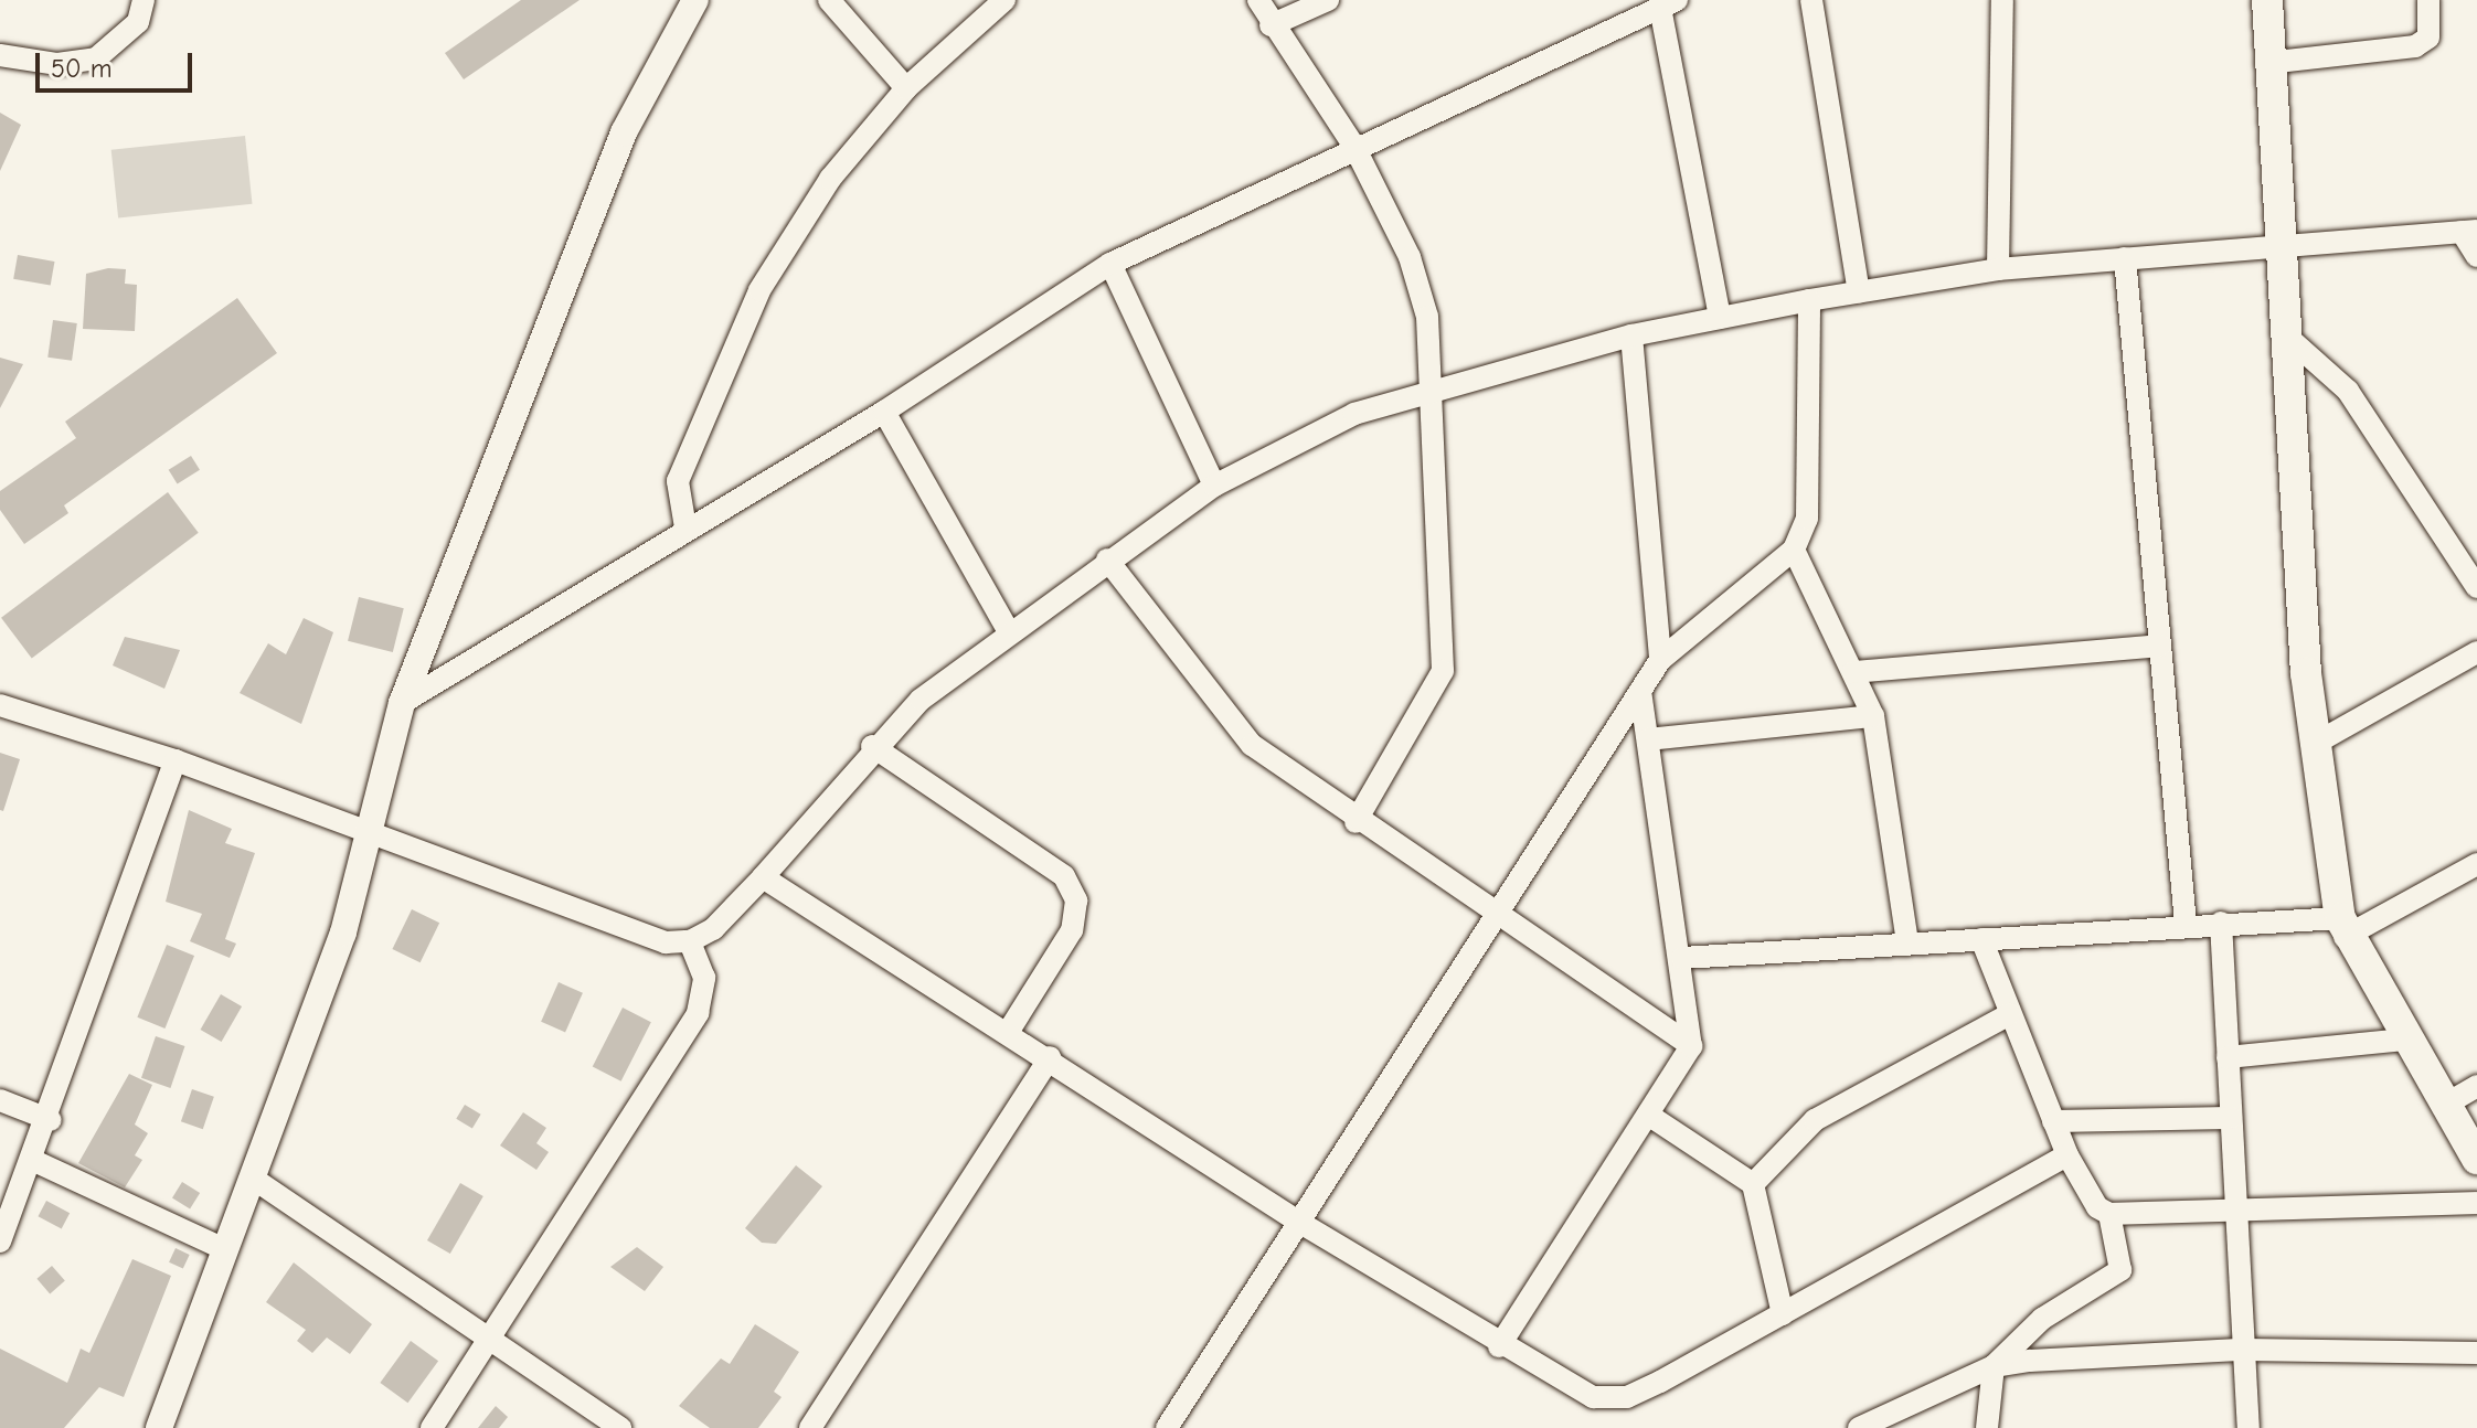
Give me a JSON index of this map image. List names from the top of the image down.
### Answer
{
  "scale_bar": "50 m"
}
